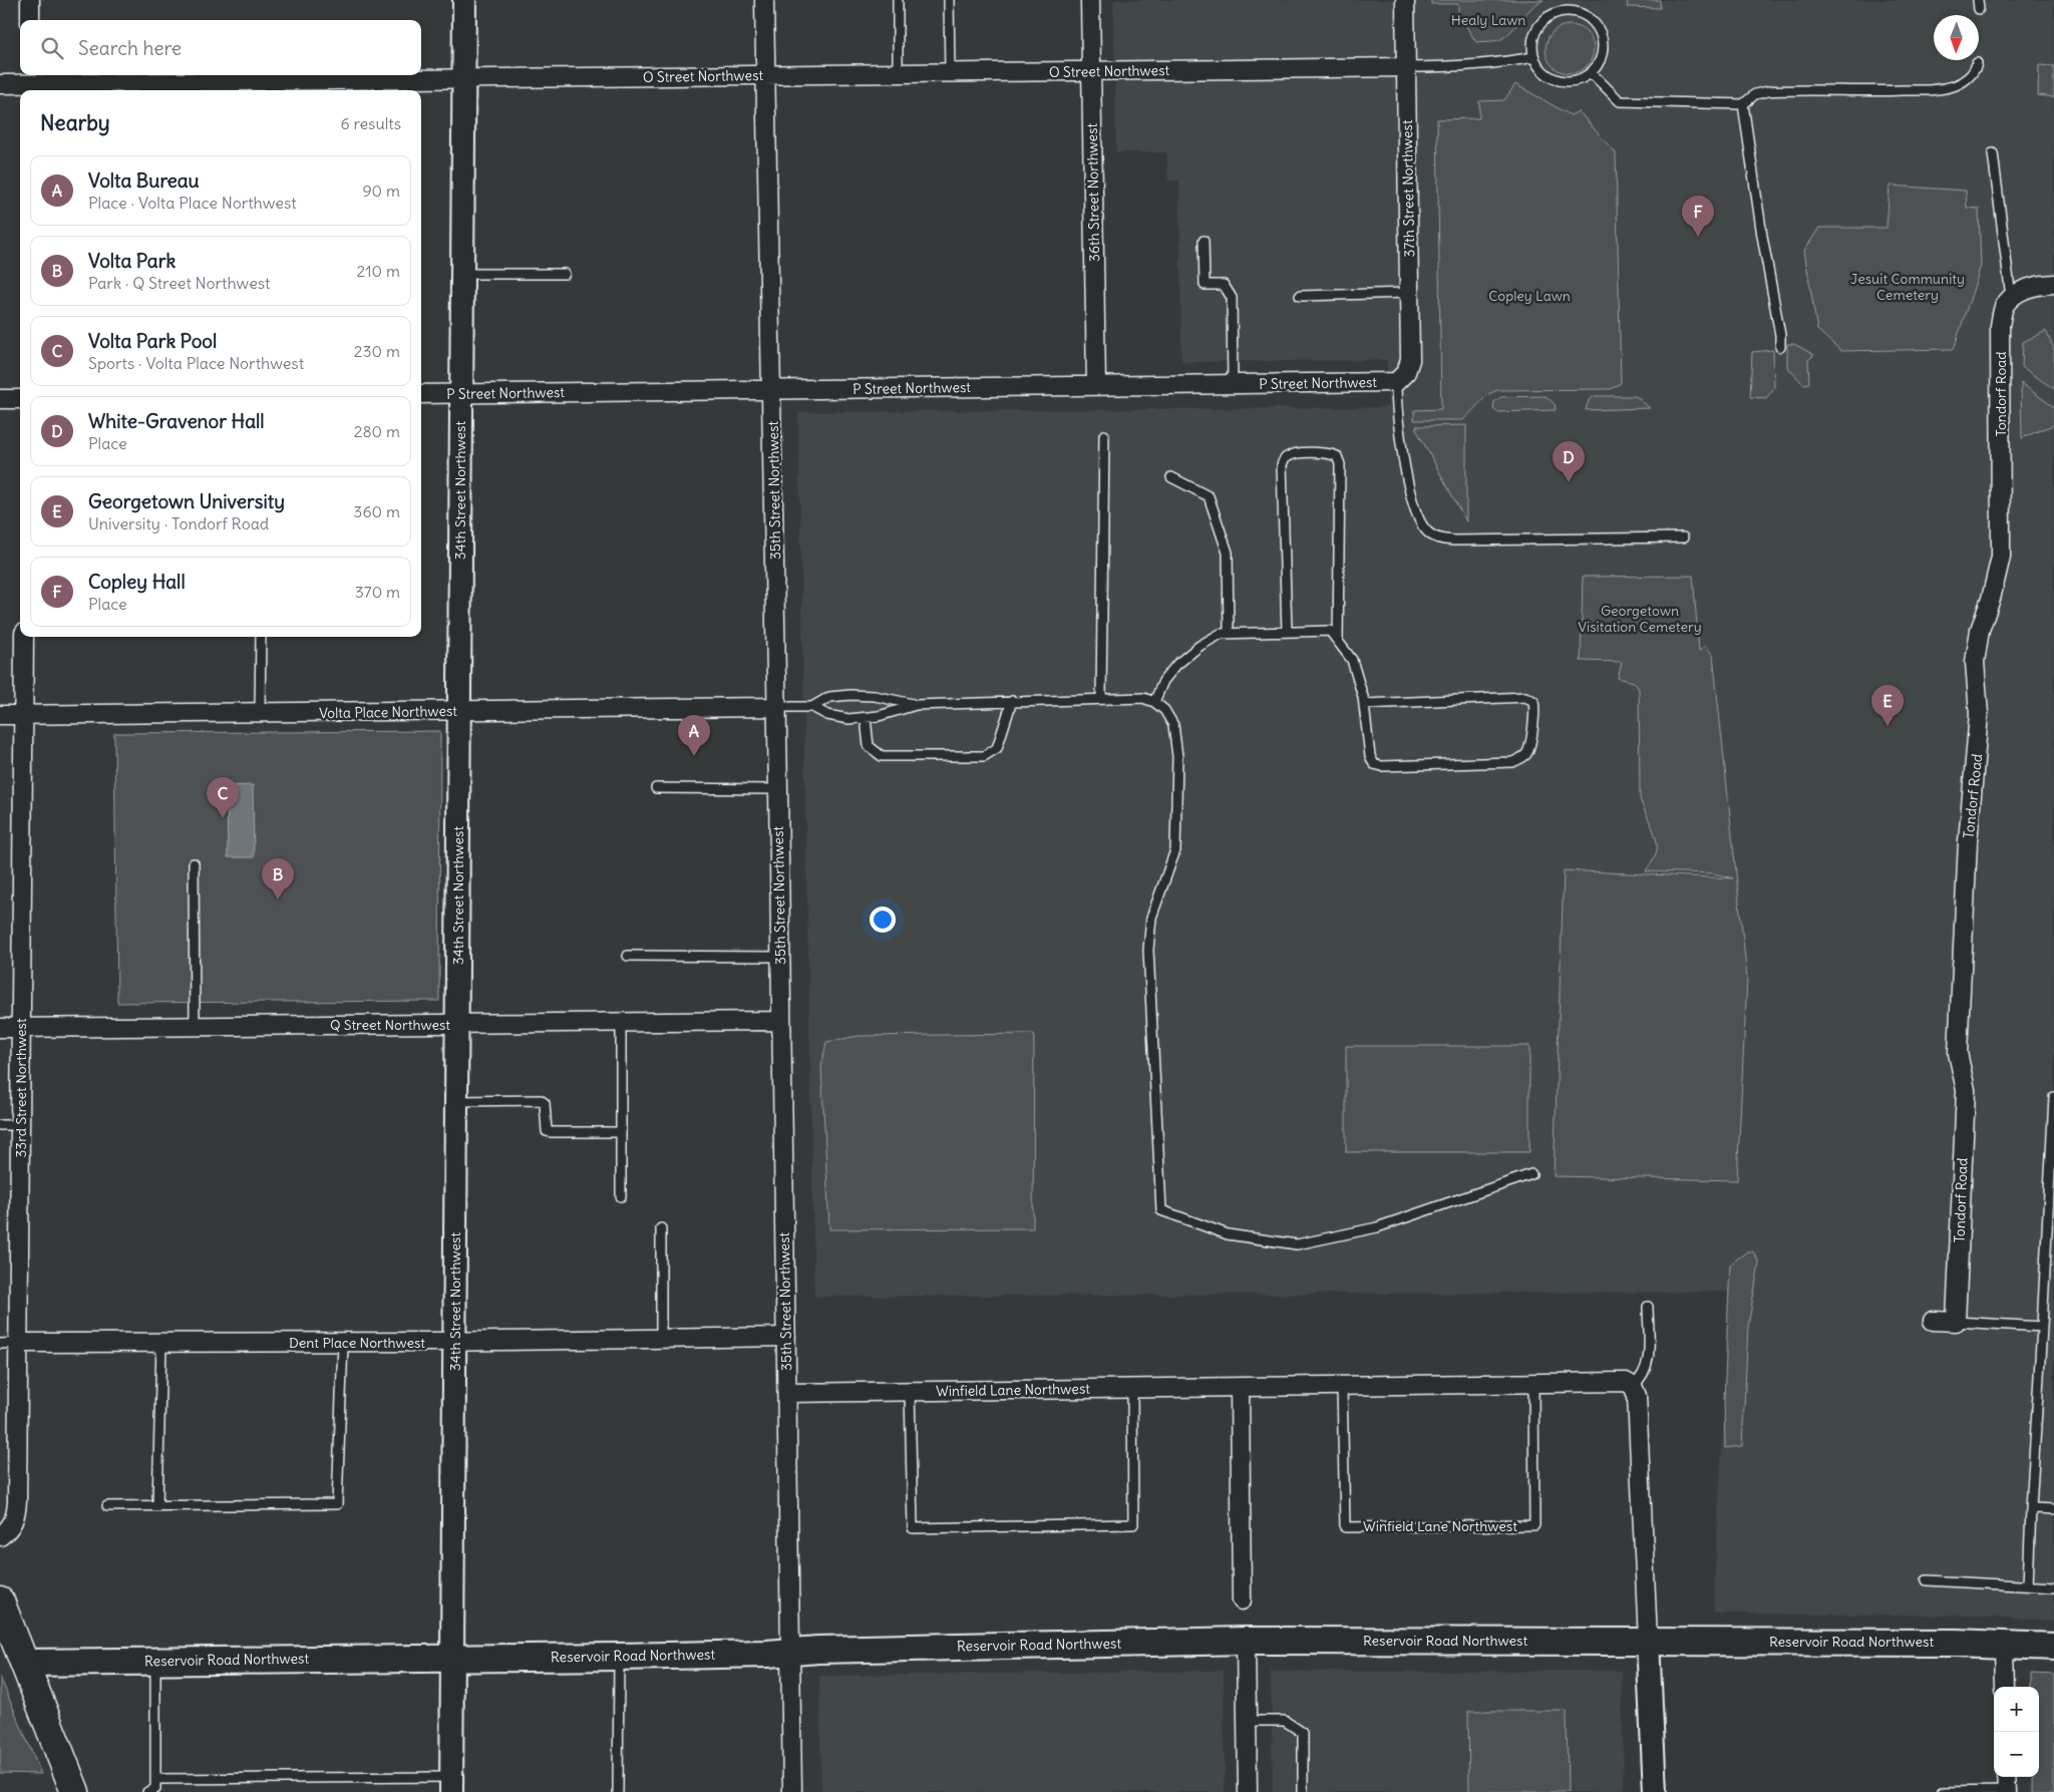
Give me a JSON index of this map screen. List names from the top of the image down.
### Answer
{
  "streets": {
    "main road": ["Reservoir Road Northwest"],
    "street": [
      "O Street Northwest",
      "37th Street Northwest",
      "36th Street Northwest",
      "P Street Northwest",
      "Tondorf Road",
      "34th Street Northwest",
      "35th Street Northwest",
      "Volta Place Northwest",
      "Q Street Northwest",
      "33rd Street Northwest",
      "Dent Place Northwest",
      "Winfield Lane Northwest"
    ]
  },
  "crossings": [
    ["O Street Northwest", "37th Street Northwest"],
    ["O Street Northwest", "36th Street Northwest"],
    ["O Street Northwest", "34th Street Northwest"],
    ["O Street Northwest", "35th Street Northwest"],
    ["37th Street Northwest", "P Street Northwest"],
    ["36th Street Northwest", "P Street Northwest"],
    ["P Street Northwest", "34th Street Northwest"],
    ["P Street Northwest", "35th Street Northwest"],
    ["34th Street Northwest", "Volta Place Northwest"],
    ["34th Street Northwest", "Q Street Northwest"],
    ["34th Street Northwest", "Dent Place Northwest"],
    ["34th Street Northwest", "Reservoir Road Northwest"],
    ["35th Street Northwest", "Volta Place Northwest"],
    ["35th Street Northwest", "Q Street Northwest"],
    ["35th Street Northwest", "Dent Place Northwest"],
    ["35th Street Northwest", "Winfield Lane Northwest"],
    ["35th Street Northwest", "Reservoir Road Northwest"],
    ["Volta Place Northwest", "33rd Street Northwest"],
    ["Q Street Northwest", "33rd Street Northwest"],
    ["33rd Street Northwest", "Dent Place Northwest"]
  ],
  "parks": [
    "Healy Lawn",
    "Jesuit Community Cemetery",
    "Copley Lawn",
    "Georgetown Visitation Cemetery"
  ],
  "north": "bottom",
  "page": {
    "search": "Search here",
    "heading": ["Nearby", "6 results"],
    "list": [
      {
        "mark": "A",
        "name": "Volta Bureau",
        "note": "Place · Volta Place Northwest",
        "value": "90 m"
      },
      {
        "mark": "B",
        "name": "Volta Park",
        "note": "Park · Q Street Northwest",
        "value": "210 m"
      },
      {
        "mark": "C",
        "name": "Volta Park Pool",
        "note": "Sports · Volta Place Northwest",
        "value": "230 m"
      },
      {
        "mark": "D",
        "name": "White-Gravenor Hall",
        "note": "Place",
        "value": "280 m"
      },
      {
        "mark": "E",
        "name": "Georgetown University",
        "note": "University · Tondorf Road",
        "value": "360 m"
      },
      {
        "mark": "F",
        "name": "Copley Hall",
        "note": "Place",
        "value": "370 m"
      }
    ],
    "pins": [
      "F",
      "D",
      "E",
      "A",
      "C",
      "B"
    ],
    "map_buttons": ["+", "−"]
  }
}
